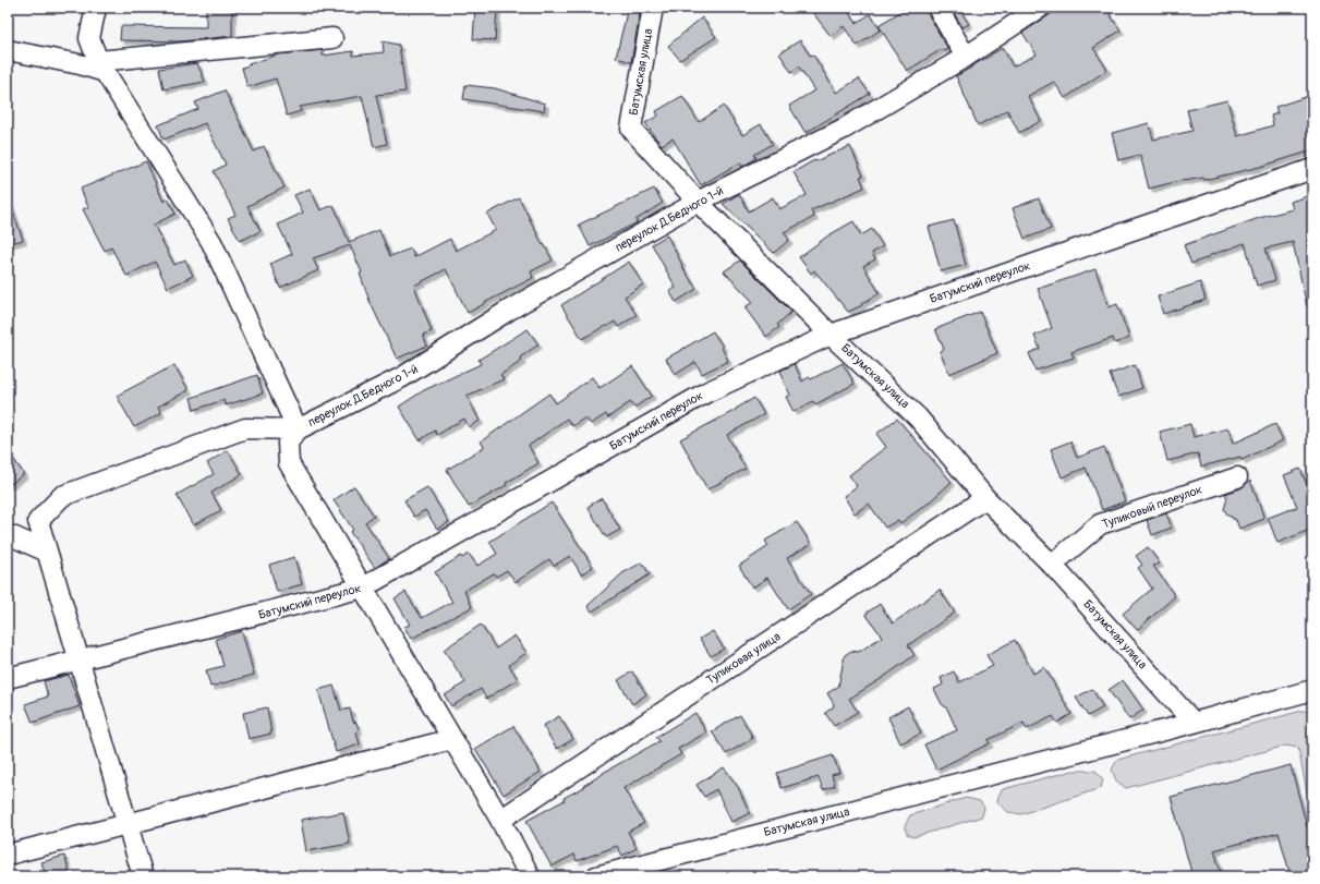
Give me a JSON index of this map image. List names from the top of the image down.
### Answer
{
  "streets": {
    "street": [
      "Батумская улица",
      "переулок Д.Бедного 1-й",
      "Батумский переулок",
      "Тупиковый переулок",
      "Тупиковая улица"
    ]
  },
  "crossings": [
    ["Батумская улица", "переулок Д.Бедного 1-й"],
    ["Батумская улица", "Батумский переулок"],
    ["Батумская улица", "Тупиковый переулок"],
    ["Батумская улица", "Тупиковая улица"]
  ]
}
